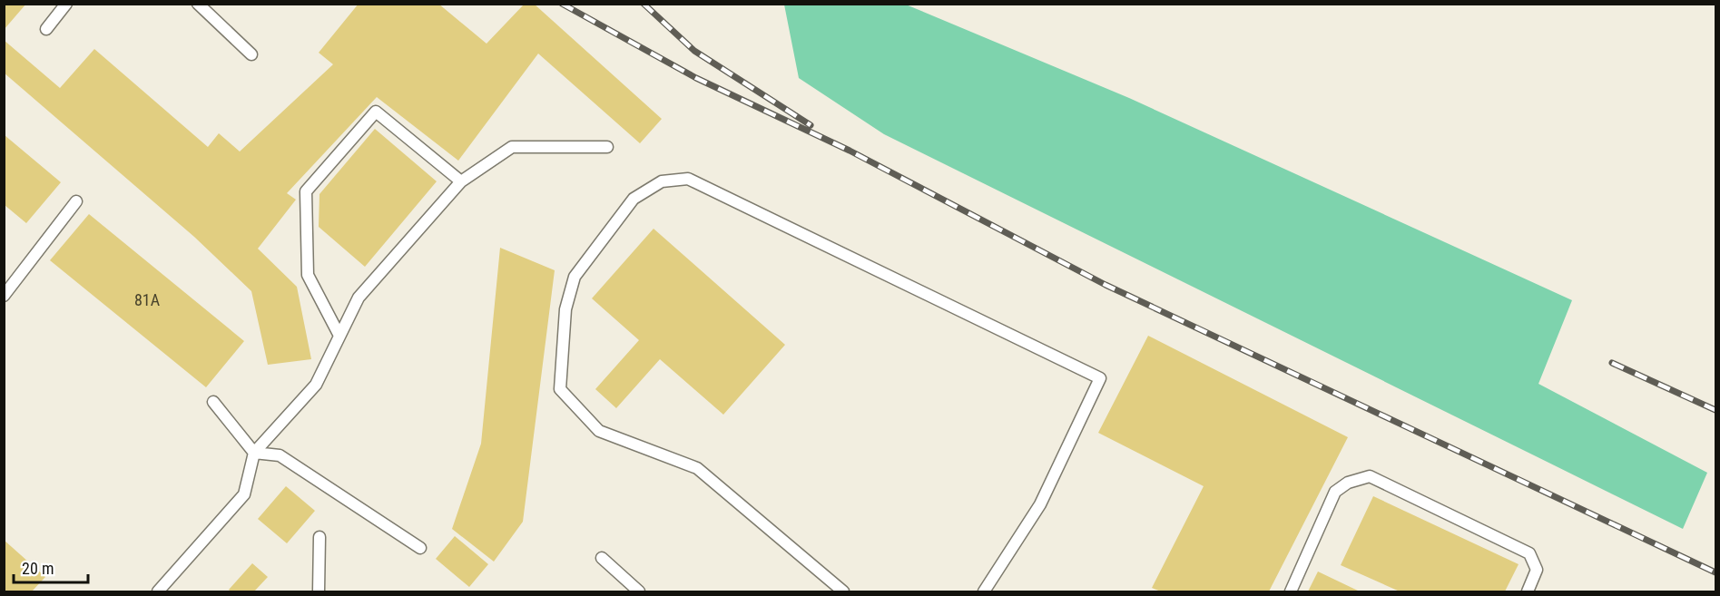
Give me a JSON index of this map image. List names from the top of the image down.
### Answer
{
  "house_numbers": ["81А"],
  "scale_bar": "20 m"
}
